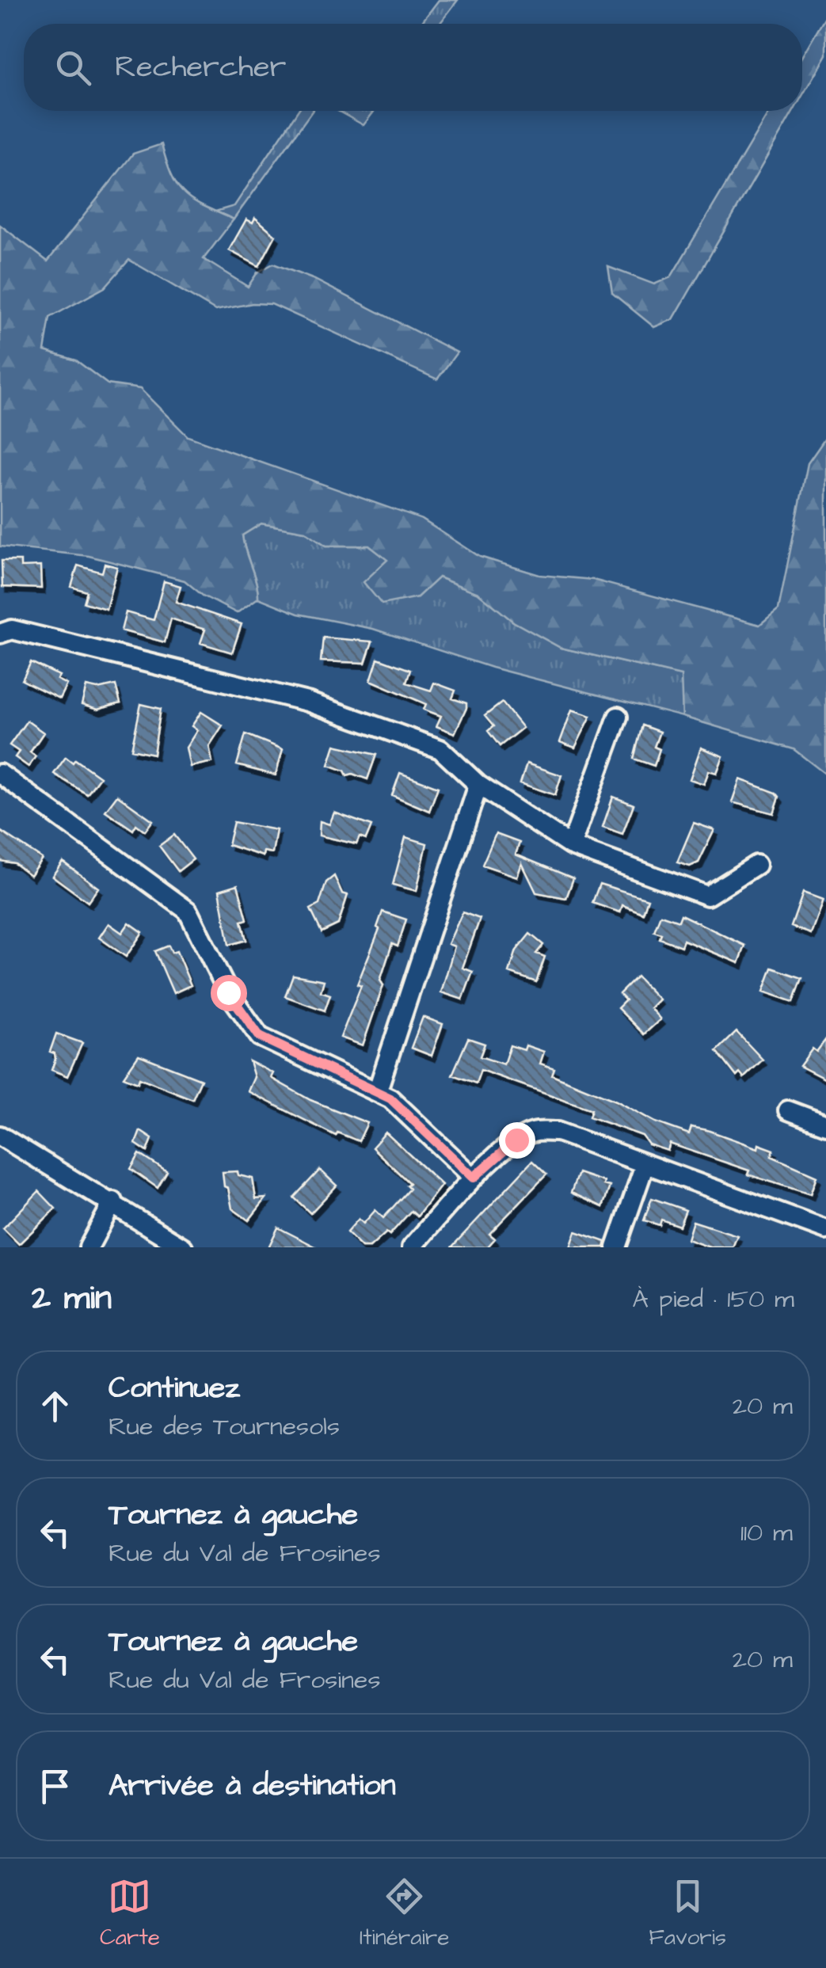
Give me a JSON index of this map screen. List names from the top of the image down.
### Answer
{
  "page": {
    "search": "Rechercher",
    "heading": ["2 min", "À pied · 150 m"],
    "list": [
      ["Continuez", "Rue des Tournesols", "20 m"],
      ["Tournez à gauche", "Rue du Val de Frosines", "110 m"],
      ["Tournez à gauche", "Rue du Val de Frosines", "20 m"],
      "Arrivée à destination"
    ],
    "nav": ["Carte", "Itinéraire", "Favoris"]
  }
}
